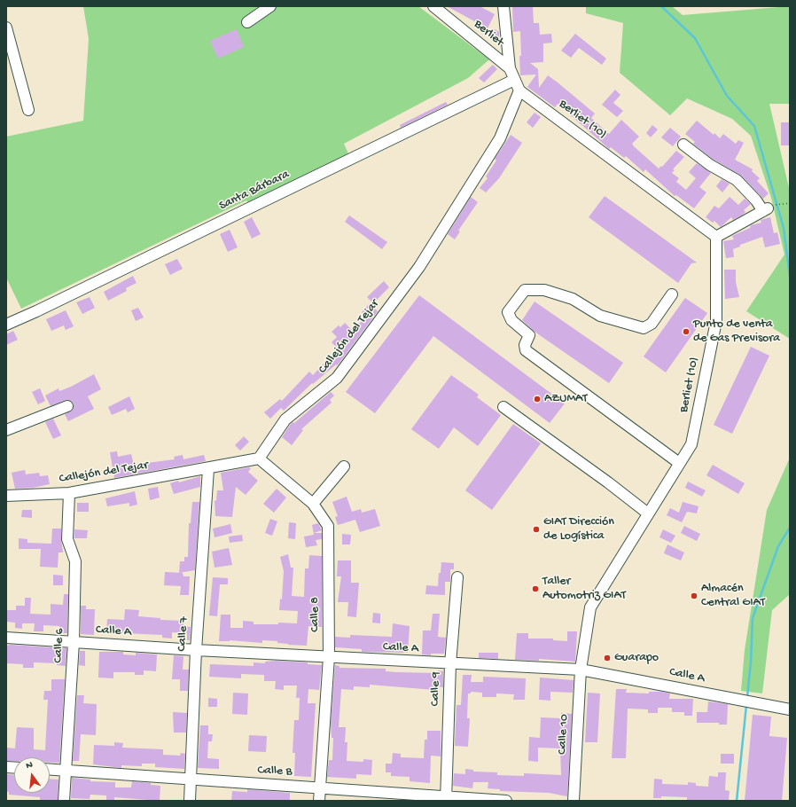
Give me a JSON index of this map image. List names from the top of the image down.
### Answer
{
  "streets": {
    "street": [
      "Berliet",
      "Berliet (10)",
      "Santa Bárbara",
      "Callejón del Tejar",
      "Calle 8",
      "Calle A",
      "Calle 7",
      "Calle 6",
      "Calle 9",
      "Calle 10",
      "Calle B"
    ]
  },
  "crossings": [
    ["Berliet (10)", "Callejón del Tejar"],
    ["Berliet (10)", "Calle A"],
    ["Berliet (10)", "Calle 10"],
    ["Callejón del Tejar", "Calle 8"],
    ["Callejón del Tejar", "Calle 7"],
    ["Callejón del Tejar", "Calle 6"],
    ["Calle 8", "Calle A"],
    ["Calle 8", "Calle B"],
    ["Calle A", "Calle 7"],
    ["Calle A", "Calle 6"],
    ["Calle A", "Calle 9"],
    ["Calle A", "Calle 10"],
    ["Calle 7", "Calle B"],
    ["Calle 6", "Calle B"],
    ["Calle 9", "Calle B"]
  ],
  "places": [
    "Punto de venta de Gas Previsora",
    "AZUMAT",
    "GIAT Dirección de Logística",
    "Taller Automotriz GIAT",
    "Almacén Central GIAT",
    "Guarapo"
  ],
  "north": "top"
}
